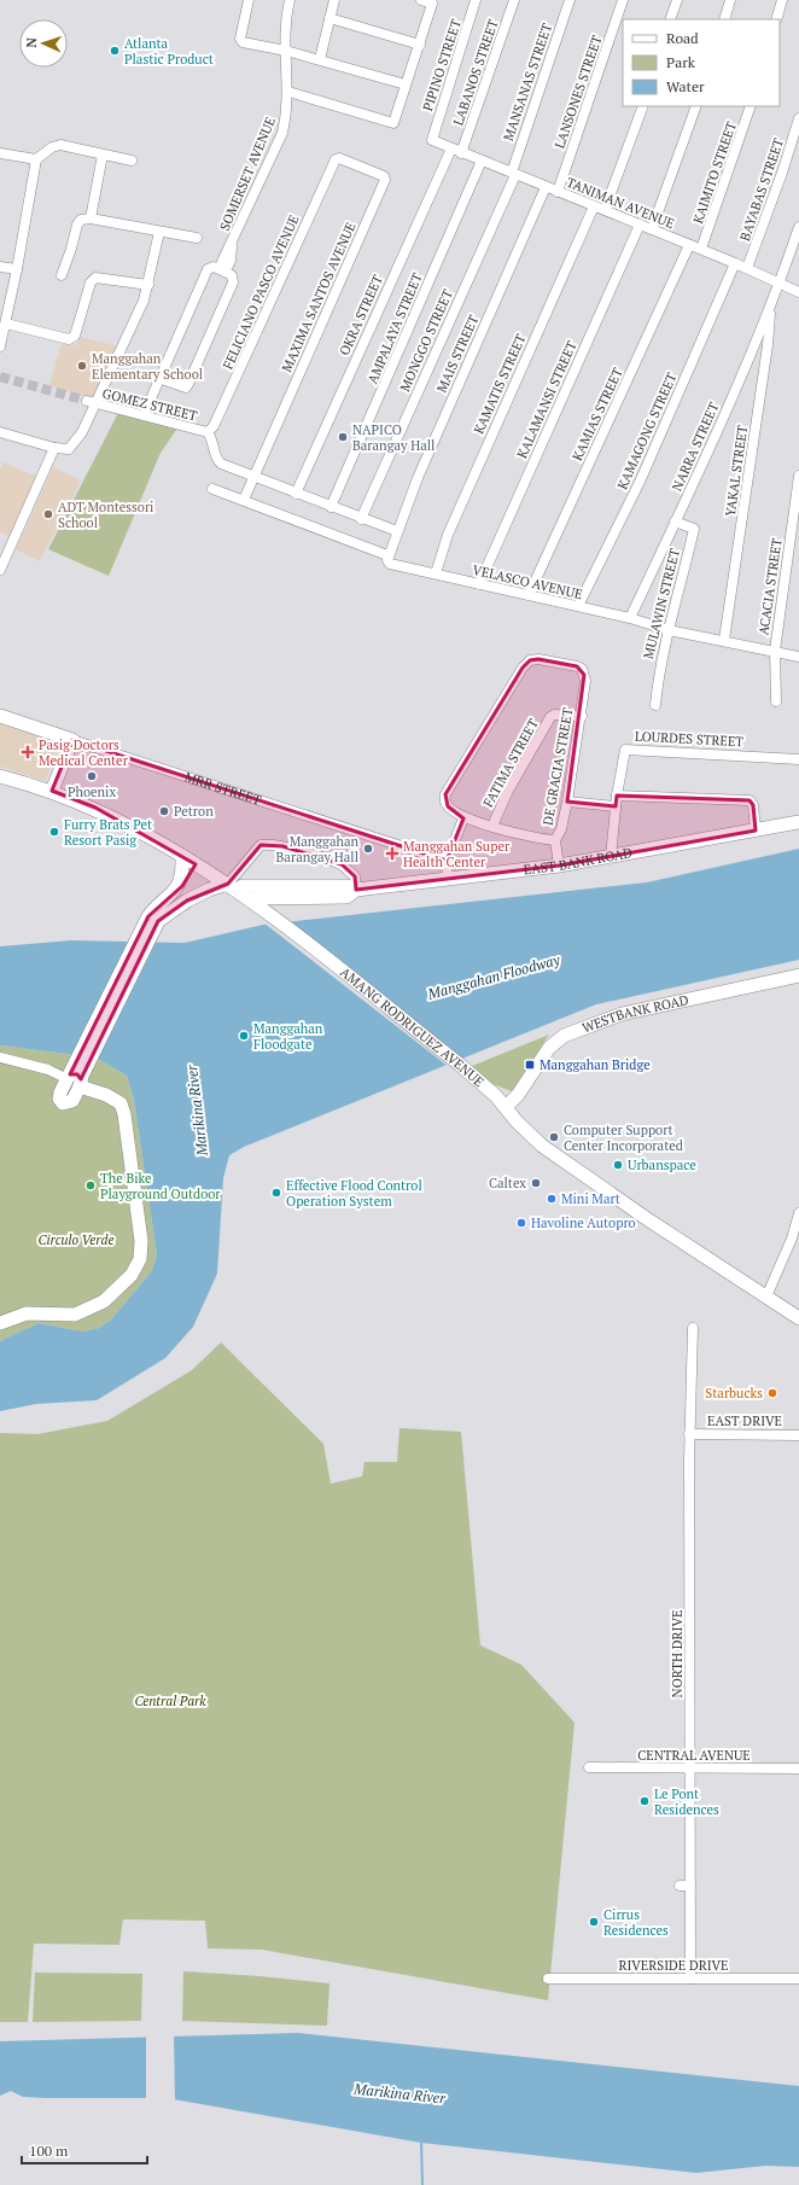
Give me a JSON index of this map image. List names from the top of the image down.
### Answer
{
  "streets": {
    "main road": [
      "MRR STREET",
      "EAST BANK ROAD",
      "WESTBANK ROAD",
      "AMANG RODRIGUEZ AVENUE"
    ],
    "street": [
      "PIPINO STREET",
      "LABANOS STREET",
      "MANSANAS STREET",
      "LANSONES STREET",
      "KAIMITO STREET",
      "SOMERSET AVENUE",
      "BAYABAS STREET",
      "TANIMAN AVENUE",
      "FELICIANO PASCO AVENUE",
      "MAXIMA SANTOS AVENUE",
      "OKRA STREET",
      "AMPALAYA STREET",
      "MONGGO STREET",
      "MAIS STREET",
      "KAMATIS STREET",
      "KALAMANSI STREET",
      "GOMEZ STREET",
      "KAMIAS STREET",
      "KAMAGONG STREET",
      "NARRA STREET",
      "YAKAL STREET",
      "VELASCO AVENUE",
      "ACACIA STREET",
      "MULAWIN STREET",
      "LOURDES STREET",
      "FATIMA STREET",
      "DE GRACIA STREET",
      "EAST DRIVE",
      "NORTH DRIVE",
      "CENTRAL AVENUE",
      "RIVERSIDE DRIVE"
    ]
  },
  "crossings": [
    ["PIPINO STREET", "TANIMAN AVENUE"],
    ["LABANOS STREET", "TANIMAN AVENUE"],
    ["MANSANAS STREET", "TANIMAN AVENUE"],
    ["MANSANAS STREET", "MONGGO STREET"],
    ["LANSONES STREET", "TANIMAN AVENUE"],
    ["KAIMITO STREET", "TANIMAN AVENUE"],
    ["BAYABAS STREET", "TANIMAN AVENUE"],
    ["TANIMAN AVENUE", "OKRA STREET"],
    ["TANIMAN AVENUE", "AMPALAYA STREET"],
    ["TANIMAN AVENUE", "MONGGO STREET"],
    ["TANIMAN AVENUE", "MAIS STREET"],
    ["TANIMAN AVENUE", "KAMATIS STREET"],
    ["TANIMAN AVENUE", "KALAMANSI STREET"],
    ["TANIMAN AVENUE", "KAMIAS STREET"],
    ["TANIMAN AVENUE", "KAMAGONG STREET"],
    ["TANIMAN AVENUE", "NARRA STREET"],
    ["FELICIANO PASCO AVENUE", "MAXIMA SANTOS AVENUE"],
    ["FELICIANO PASCO AVENUE", "GOMEZ STREET"],
    ["MAXIMA SANTOS AVENUE", "GOMEZ STREET"],
    ["OKRA STREET", "GOMEZ STREET"],
    ["KAMATIS STREET", "VELASCO AVENUE"],
    ["KALAMANSI STREET", "VELASCO AVENUE"],
    ["KAMIAS STREET", "VELASCO AVENUE"],
    ["KAMAGONG STREET", "VELASCO AVENUE"],
    ["NARRA STREET", "YAKAL STREET"],
    ["NARRA STREET", "VELASCO AVENUE"],
    ["NARRA STREET", "MULAWIN STREET"],
    ["YAKAL STREET", "VELASCO AVENUE"],
    ["VELASCO AVENUE", "ACACIA STREET"],
    ["VELASCO AVENUE", "MULAWIN STREET"],
    ["LOURDES STREET", "EAST BANK ROAD"],
    ["FATIMA STREET", "DE GRACIA STREET"],
    ["EAST BANK ROAD", "AMANG RODRIGUEZ AVENUE"],
    ["WESTBANK ROAD", "AMANG RODRIGUEZ AVENUE"],
    ["EAST DRIVE", "NORTH DRIVE"],
    ["NORTH DRIVE", "CENTRAL AVENUE"],
    ["NORTH DRIVE", "RIVERSIDE DRIVE"]
  ],
  "water": ["Manggahan Floodway", "Marikina River"],
  "parks": ["Circulo Verde", "Central Park"],
  "places": {
    "other": [
      "Atlanta Plastic Product",
      "Manggahan Elementary School",
      "NAPICO Barangay Hall",
      "ADT Montessori School",
      "Phoenix",
      "Petron",
      "Furry Brats Pet Resort Pasig",
      "Manggahan Barangay Hall",
      "Manggahan Floodgate",
      "Computer Support Center Incorporated",
      "Urbanspace",
      "Caltex",
      "The Bike Playground Outdoor",
      "Effective Flood Control Operation System",
      "Mini Mart",
      "Havoline Autopro",
      "Starbucks",
      "Le Pont Residences",
      "Cirrus Residences"
    ],
    "health": ["Pasig Doctors Medical Center", "Manggahan Super Health Center"],
    "transit": ["Manggahan Bridge"]
  },
  "legend": ["Road", "Park", "Water"],
  "scale_bar": "100 m",
  "north": "left"
}
